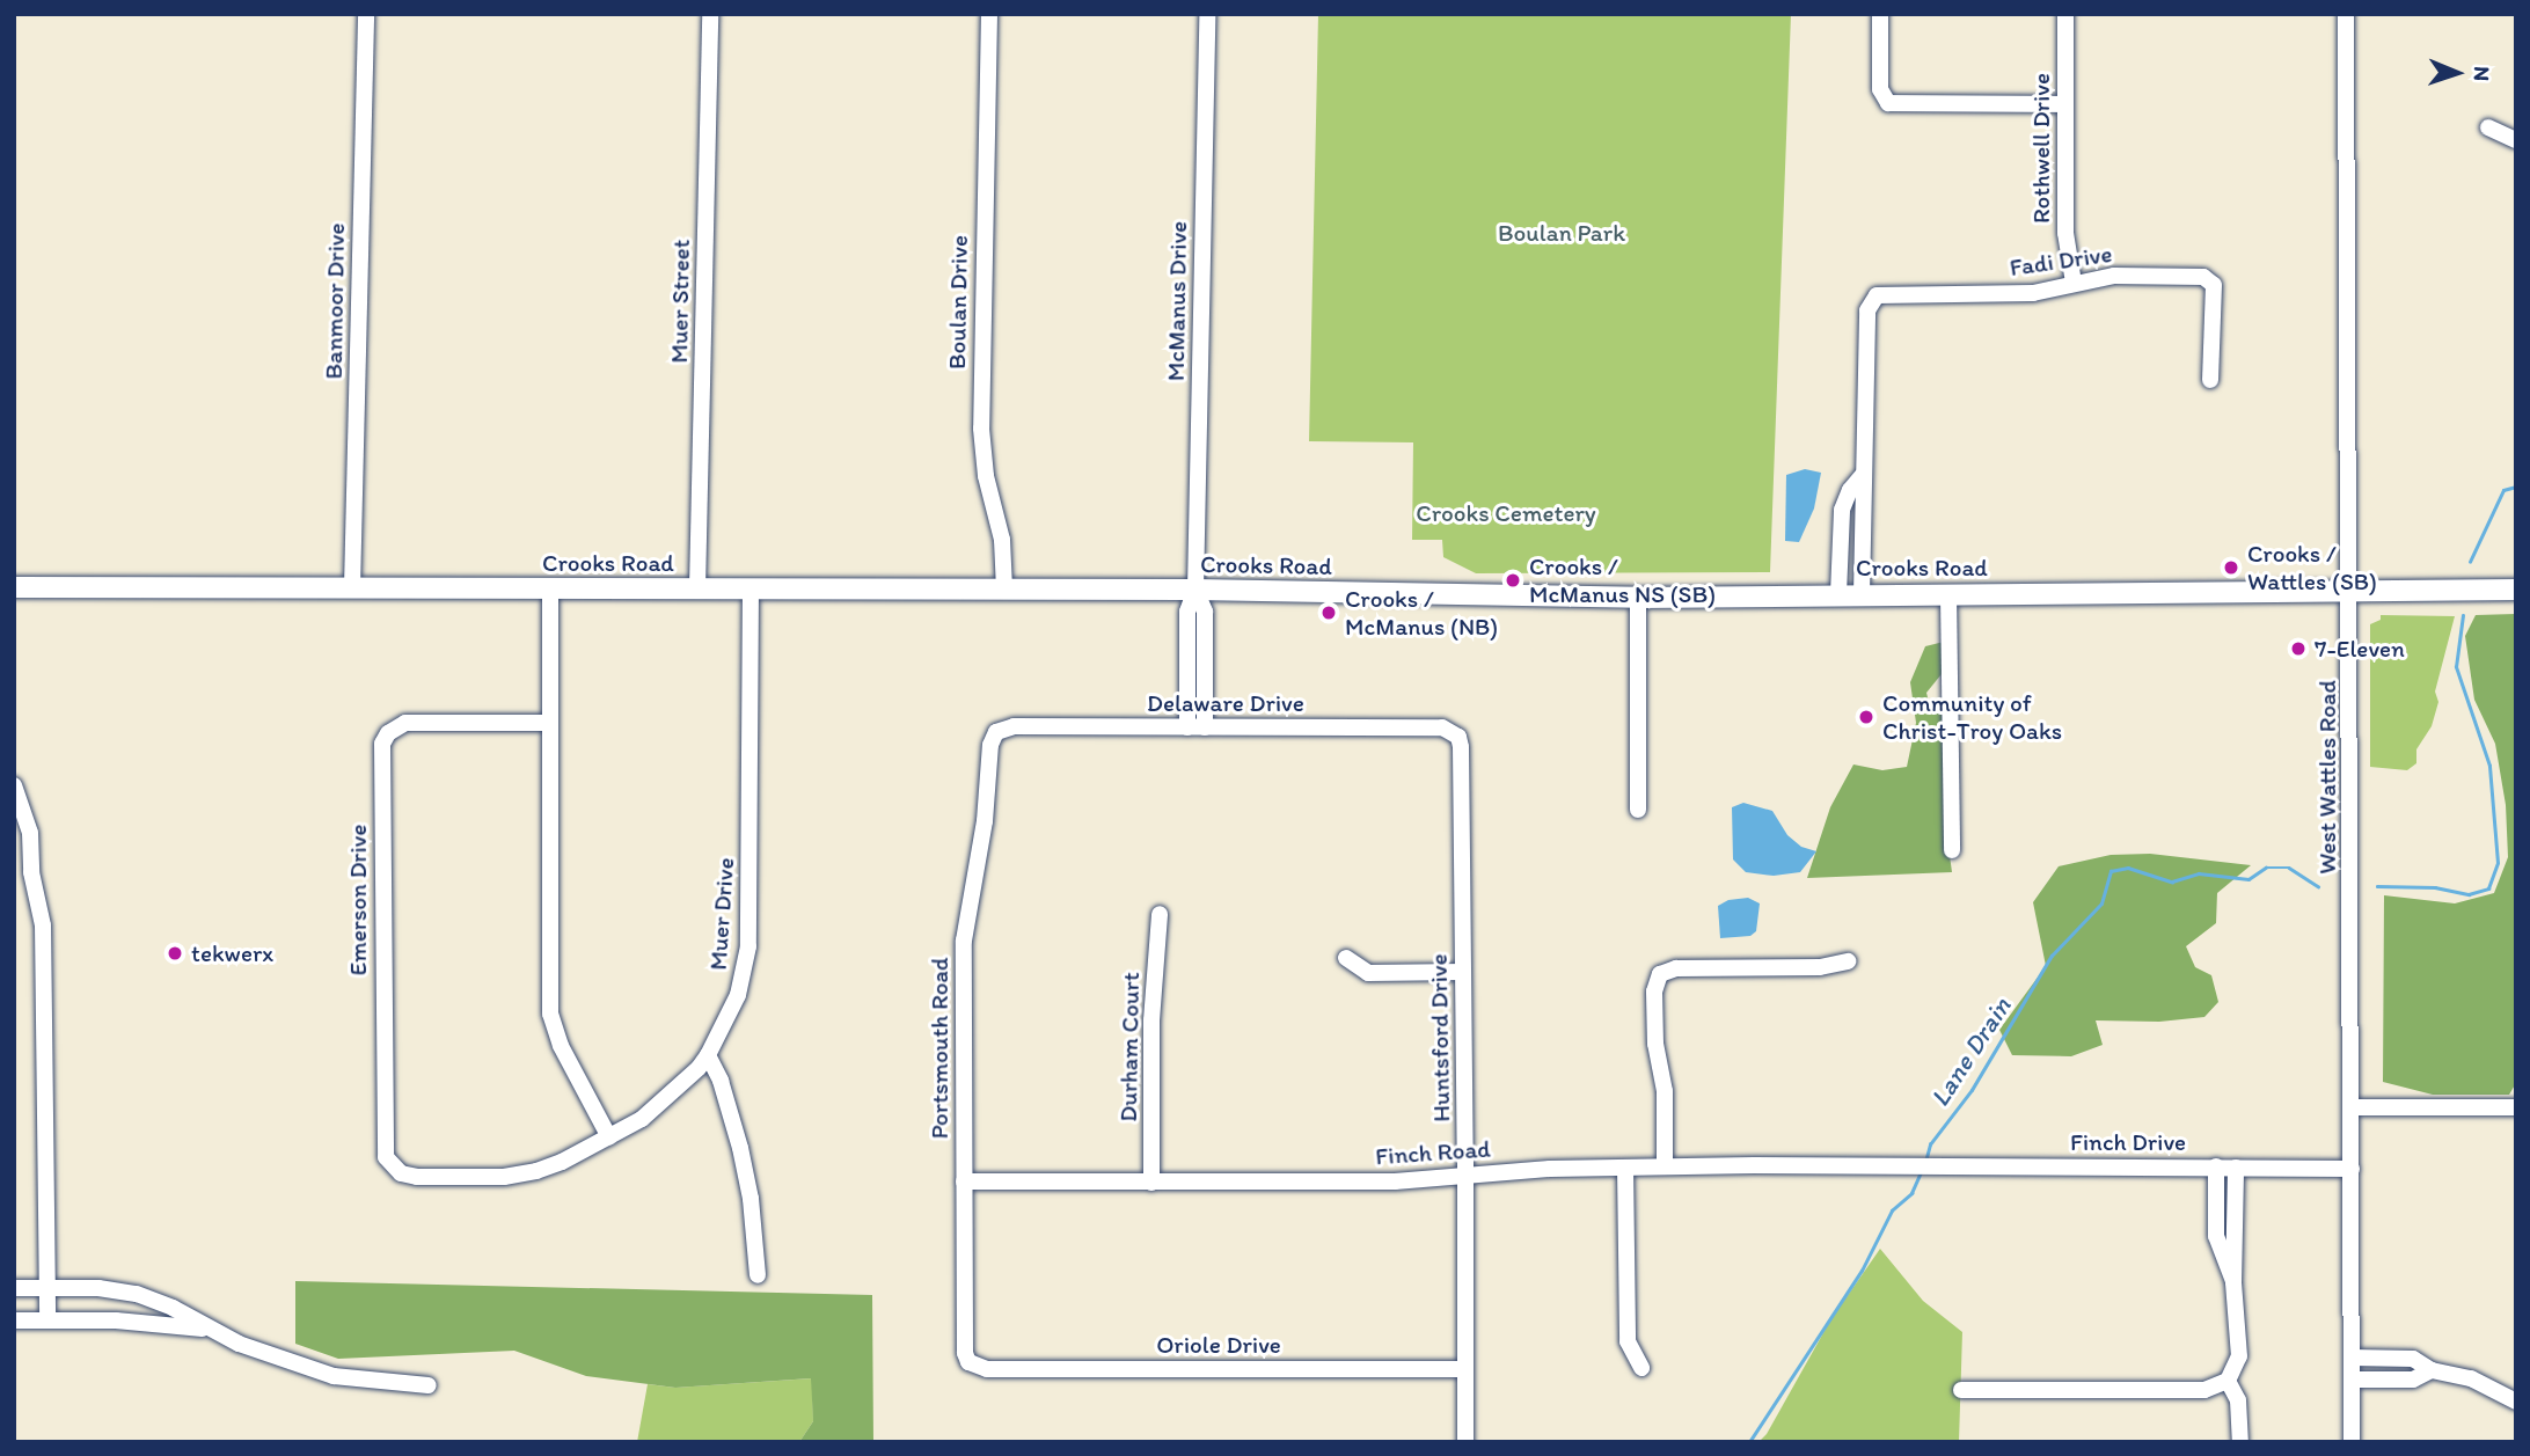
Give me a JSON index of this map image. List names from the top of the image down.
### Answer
{
  "streets": {
    "main road": ["Crooks Road"],
    "street": [
      "Rothwell Drive",
      "Fadi Drive",
      "Banmoor Drive",
      "Muer Street",
      "McManus Drive",
      "Boulan Drive",
      "Delaware Drive",
      "West Wattles Road",
      "Emerson Drive",
      "Muer Drive",
      "Huntsford Drive",
      "Durham Court",
      "Portsmouth Road",
      "Finch Drive",
      "Finch Road",
      "Oriole Drive"
    ]
  },
  "crossings": [
    ["Rothwell Drive", "Fadi Drive"],
    ["Banmoor Drive", "Crooks Road"],
    ["Muer Street", "Crooks Road"],
    ["McManus Drive", "Crooks Road"],
    ["Boulan Drive", "Crooks Road"],
    ["Crooks Road", "West Wattles Road"],
    ["Crooks Road", "Muer Drive"],
    ["Delaware Drive", "Huntsford Drive"],
    ["Delaware Drive", "Portsmouth Road"],
    ["West Wattles Road", "Finch Drive"],
    ["Emerson Drive", "Muer Drive"],
    ["Huntsford Drive", "Finch Road"],
    ["Huntsford Drive", "Oriole Drive"],
    ["Durham Court", "Finch Road"],
    ["Portsmouth Road", "Finch Road"],
    ["Portsmouth Road", "Oriole Drive"],
    ["Finch Drive", "Finch Road"]
  ],
  "water": ["Lane Drain"],
  "parks": ["Boulan Park", "Crooks Cemetery"],
  "places": [
    "Crooks / Wattles (SB)",
    "Crooks / McManus NS (SB)",
    "Crooks / McManus (NB)",
    "7-Eleven",
    "Community of Christ-Troy Oaks",
    "tekwerx"
  ],
  "north": "right"
}
